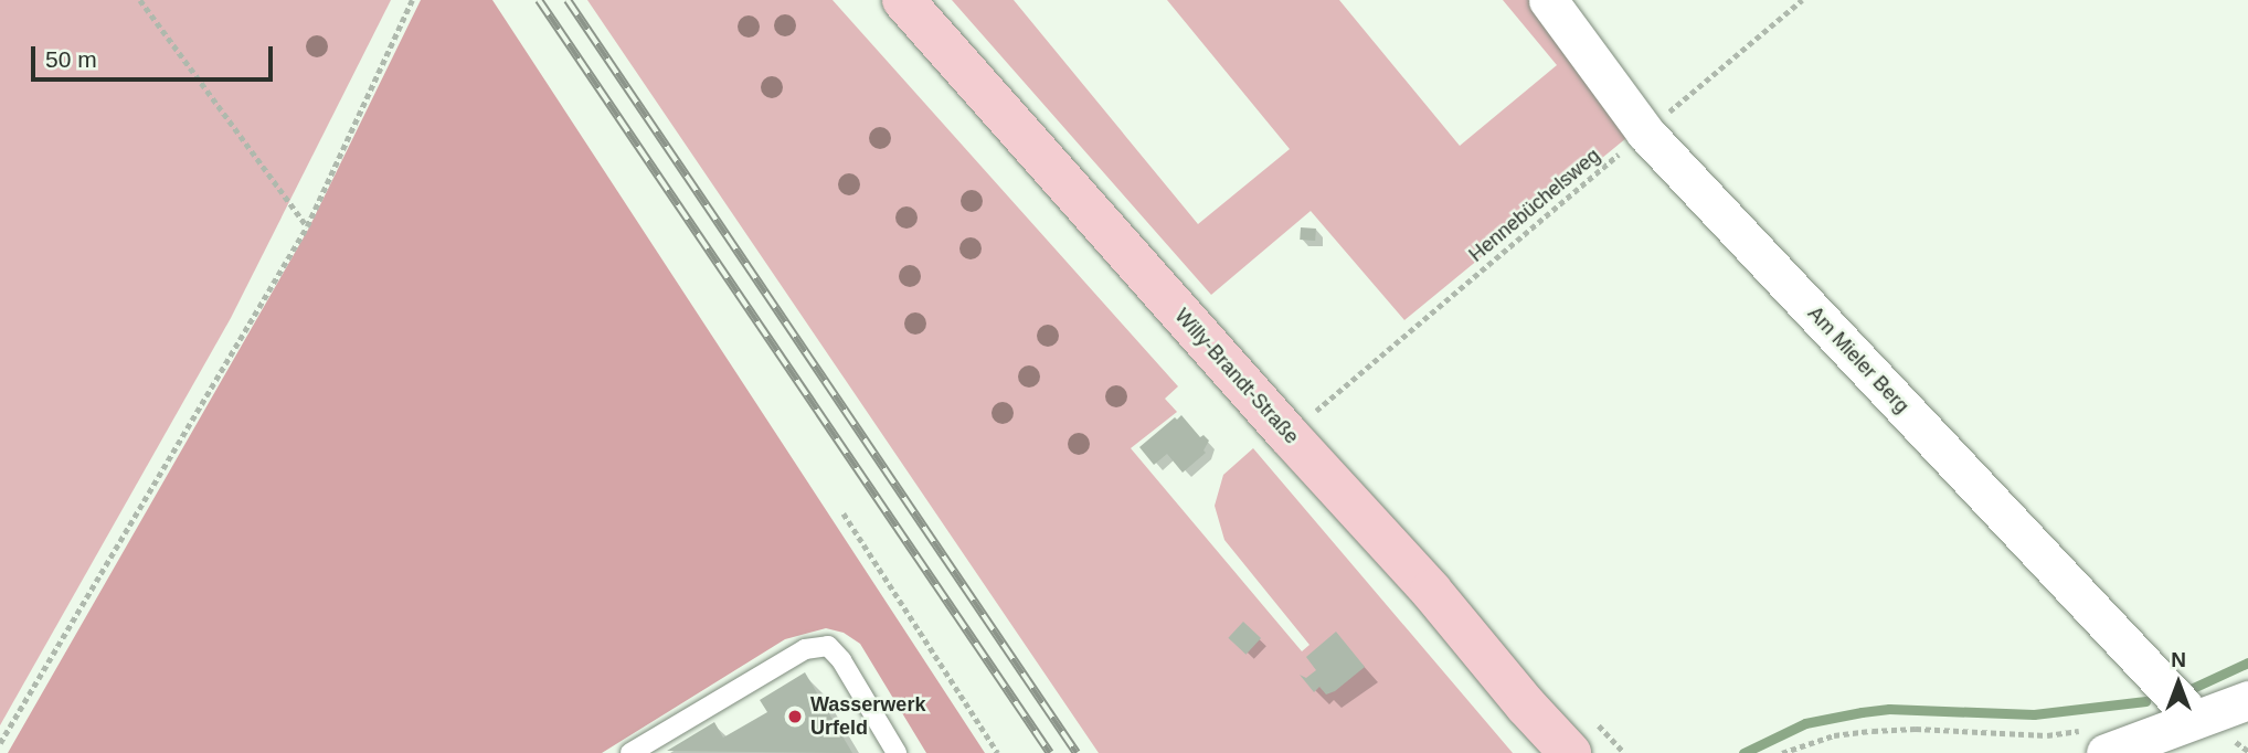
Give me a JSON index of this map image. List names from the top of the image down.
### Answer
{
  "streets": {
    "main road": ["Willy-Brandt-Straße"],
    "street": ["Am Mieler Berg"],
    "path": ["Hennebüchelsweg"]
  },
  "crossings": [
    ["Hennebüchelsweg", "Am Mieler Berg"],
    ["Hennebüchelsweg", "Willy-Brandt-Straße"]
  ],
  "places": ["Wasserwerk Urfeld"],
  "scale_bar": "50 m",
  "north": "top"
}
